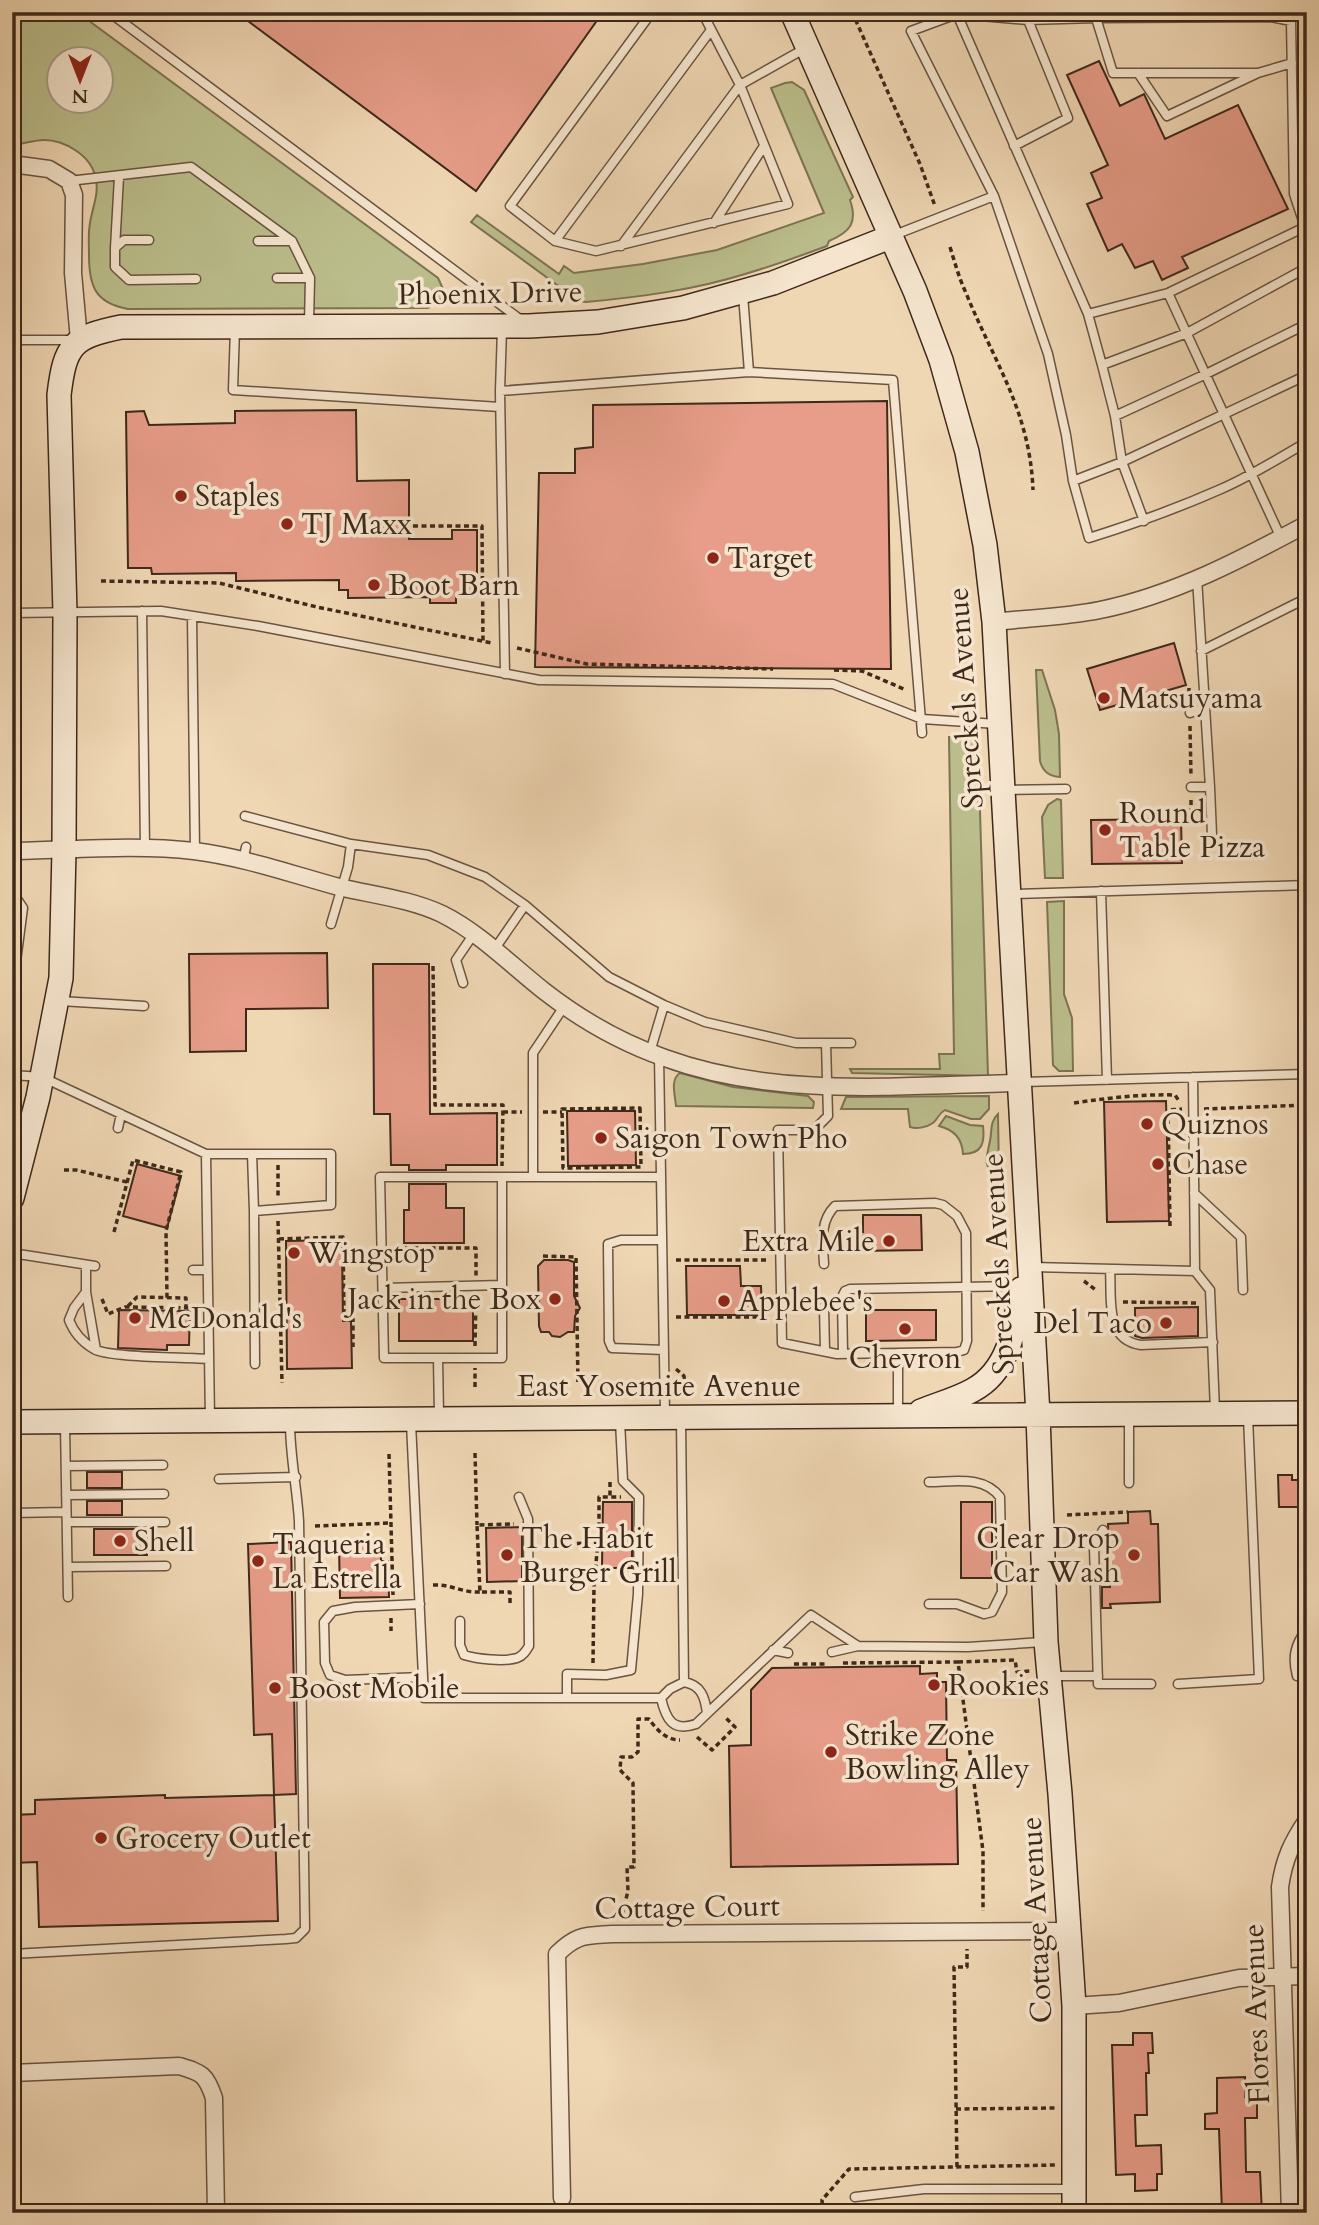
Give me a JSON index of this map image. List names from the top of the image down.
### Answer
{
  "streets": {
    "street": [
      "Phoenix Drive",
      "Spreckels Avenue",
      "East Yosemite Avenue",
      "Cottage Court",
      "Cottage Avenue",
      "Flores Avenue"
    ]
  },
  "crossings": [
    ["Phoenix Drive", "Spreckels Avenue"],
    ["Spreckels Avenue", "East Yosemite Avenue"],
    ["Spreckels Avenue", "Cottage Avenue"],
    ["East Yosemite Avenue", "Cottage Avenue"],
    ["Cottage Court", "Cottage Avenue"]
  ],
  "places": [
    "Staples",
    "TJ Maxx",
    "Target",
    "Boot Barn",
    "Matsuyama",
    "Round Table Pizza",
    "Quiznos",
    "Saigon Town Pho",
    "Chase",
    "Extra Mile",
    "Wingstop",
    "Jack in the Box",
    "Applebee's",
    "McDonald's",
    "Del Taco",
    "Chevron",
    "Shell",
    "The Habit Burger Grill",
    "Clear Drop Car Wash",
    "Taqueria La Estrella",
    "Rookies",
    "Boost Mobile",
    "Strike Zone Bowling Alley",
    "Grocery Outlet"
  ],
  "north": "bottom"
}
